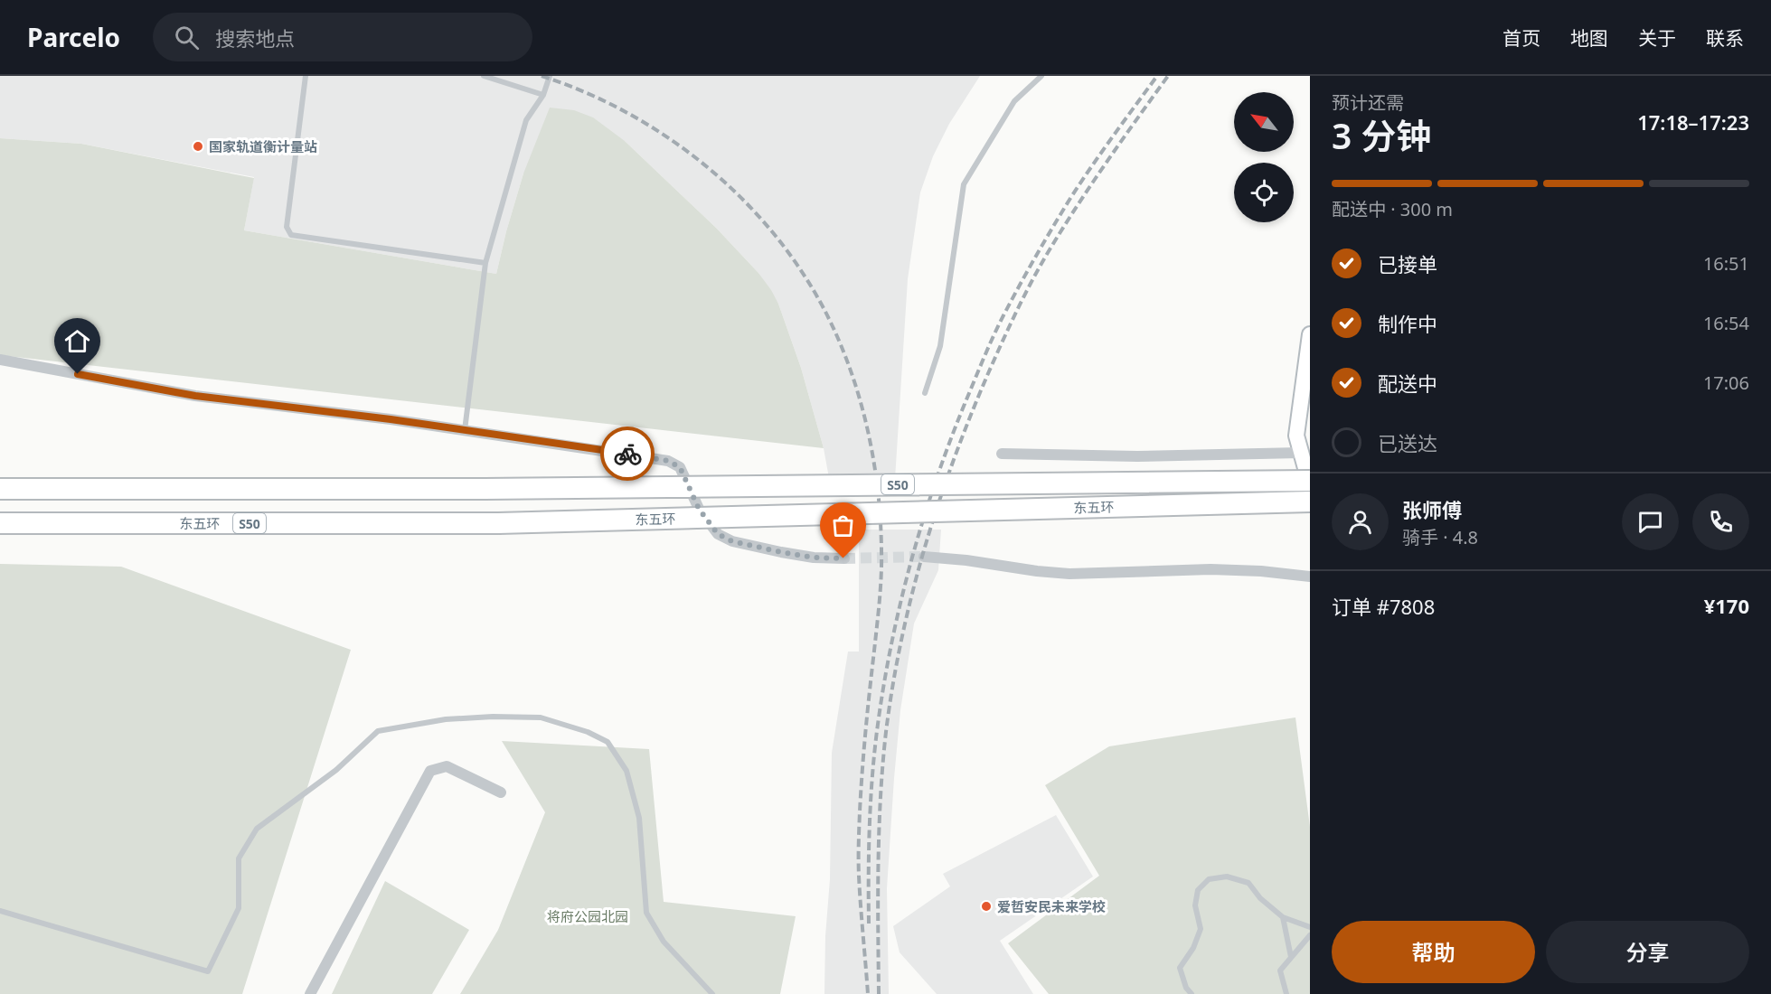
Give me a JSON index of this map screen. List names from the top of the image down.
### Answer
{
  "streets": {
    "highway": ["S50", "东五环"]
  },
  "parks": ["将府公园北园"],
  "places": ["国家轨道衡计量站", "爱哲安民未来学校"],
  "north": "top left",
  "page": {
    "header": "Parcelo",
    "search": "搜索地点",
    "nav": [
      "首页",
      "地图",
      "关于",
      "联系"
    ],
    "heading": ["3 分钟", "预计还需", "17:18–17:23"],
    "panel": [
      "张师傅",
      "骑手 · 4.8",
      "订单 #7808",
      "¥170"
    ],
    "bar": "配送中 · 300 m",
    "list": [
      ["已接单", "16:51"],
      ["制作中", "16:54"],
      ["配送中", "17:06"],
      "已送达"
    ],
    "buttons": ["帮助", "分享"]
  }
}
